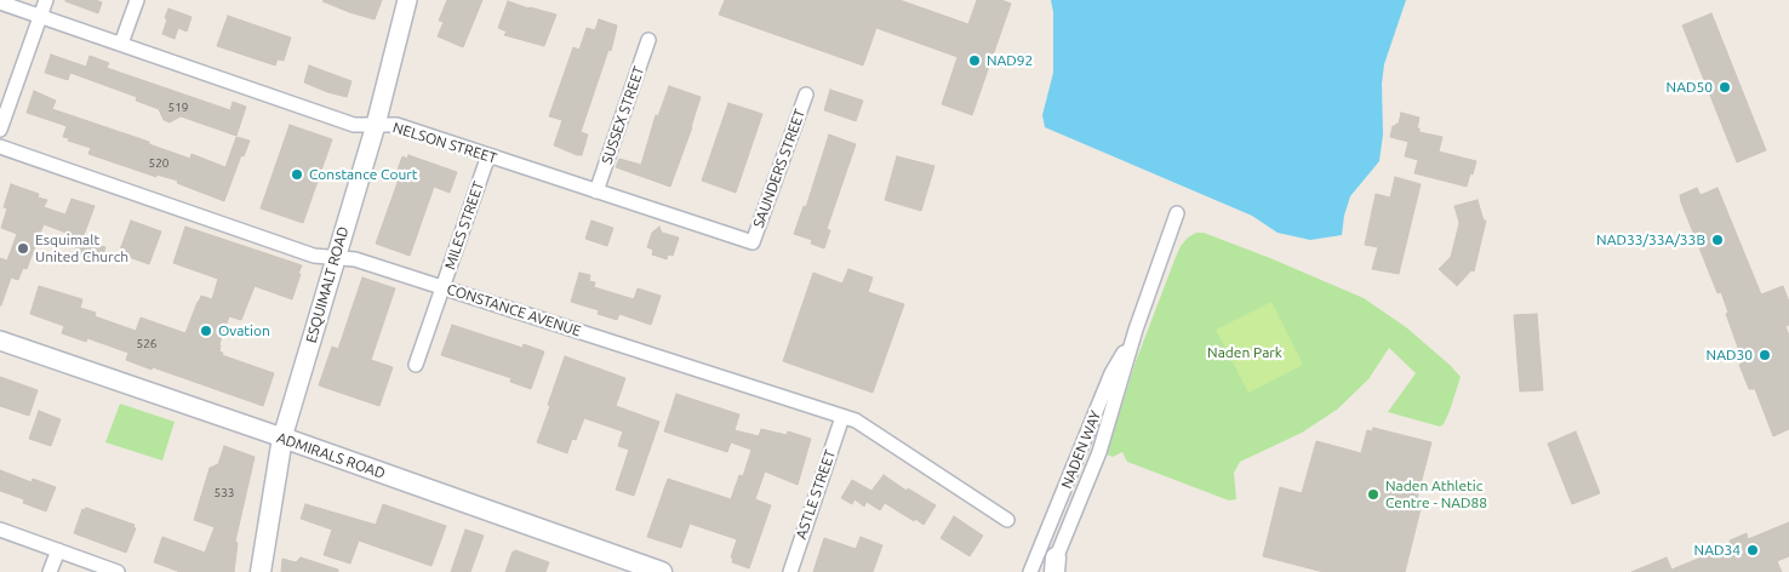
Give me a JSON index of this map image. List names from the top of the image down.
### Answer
{
  "streets": {
    "main road": ["ESQUIMALT ROAD", "ADMIRALS ROAD"],
    "street": [
      "SUSSEX STREET",
      "NELSON STREET",
      "SAUNDERS STREET",
      "MILES STREET",
      "CONSTANCE AVENUE",
      "NADEN WAY",
      "ASTLE STREET"
    ]
  },
  "crossings": [
    ["SUSSEX STREET", "NELSON STREET"],
    ["NELSON STREET", "SAUNDERS STREET"],
    ["NELSON STREET", "MILES STREET"],
    ["NELSON STREET", "ESQUIMALT ROAD"],
    ["MILES STREET", "CONSTANCE AVENUE"],
    ["ESQUIMALT ROAD", "CONSTANCE AVENUE"],
    ["ESQUIMALT ROAD", "ADMIRALS ROAD"],
    ["CONSTANCE AVENUE", "ASTLE STREET"]
  ],
  "parks": ["Naden Park"],
  "places": [
    "NAD92",
    "NAD50",
    "Constance Court",
    "NAD33/33A/33B",
    "Esquimalt United Church",
    "Ovation",
    "NAD30",
    "Naden Athletic Centre - NAD88",
    "NAD34"
  ],
  "house_numbers": [
    "519",
    "520",
    "526",
    "533"
  ]
}
